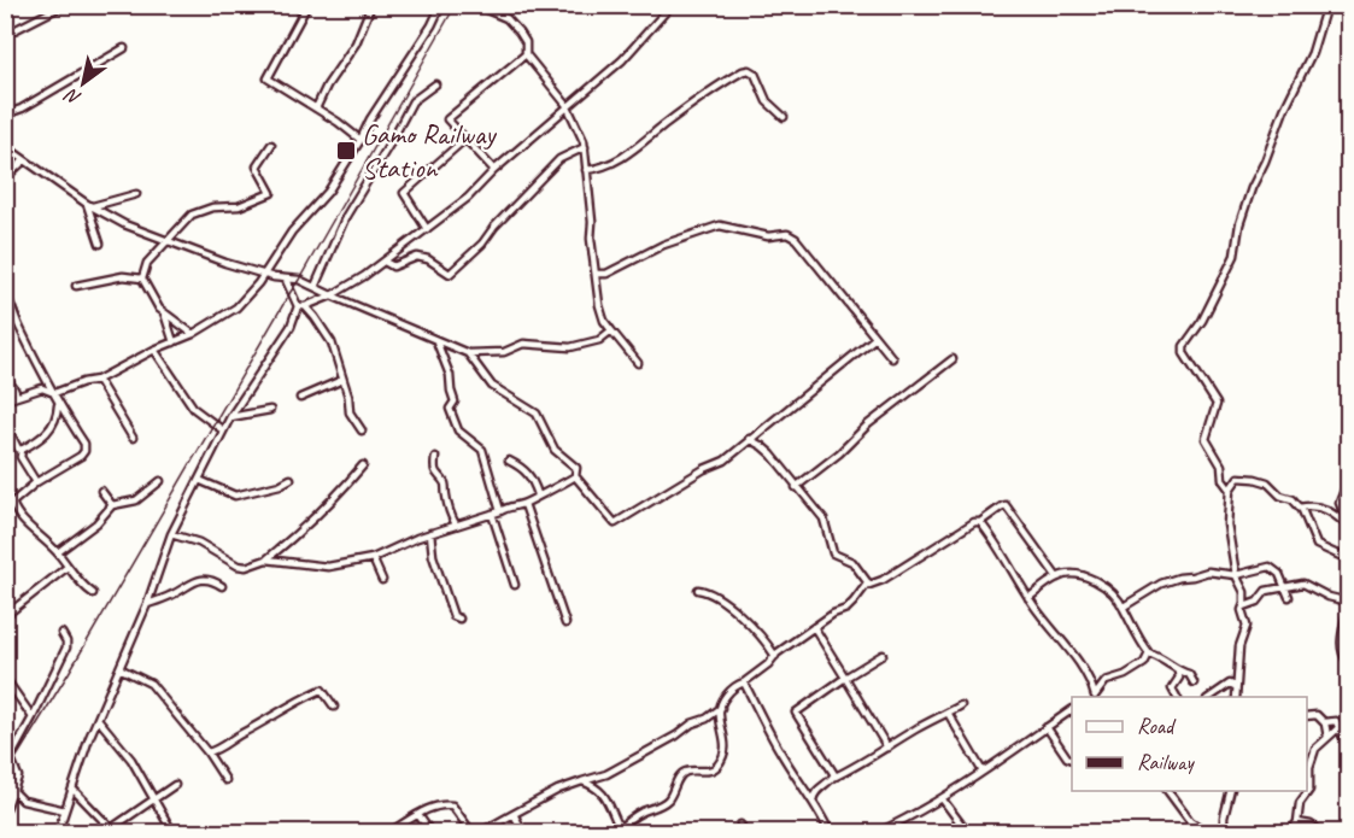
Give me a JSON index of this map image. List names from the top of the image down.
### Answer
{
  "places": {
    "transit": ["Gamo Railway Station"]
  },
  "legend": ["Road", "Railway"],
  "north": "bottom left"
}
